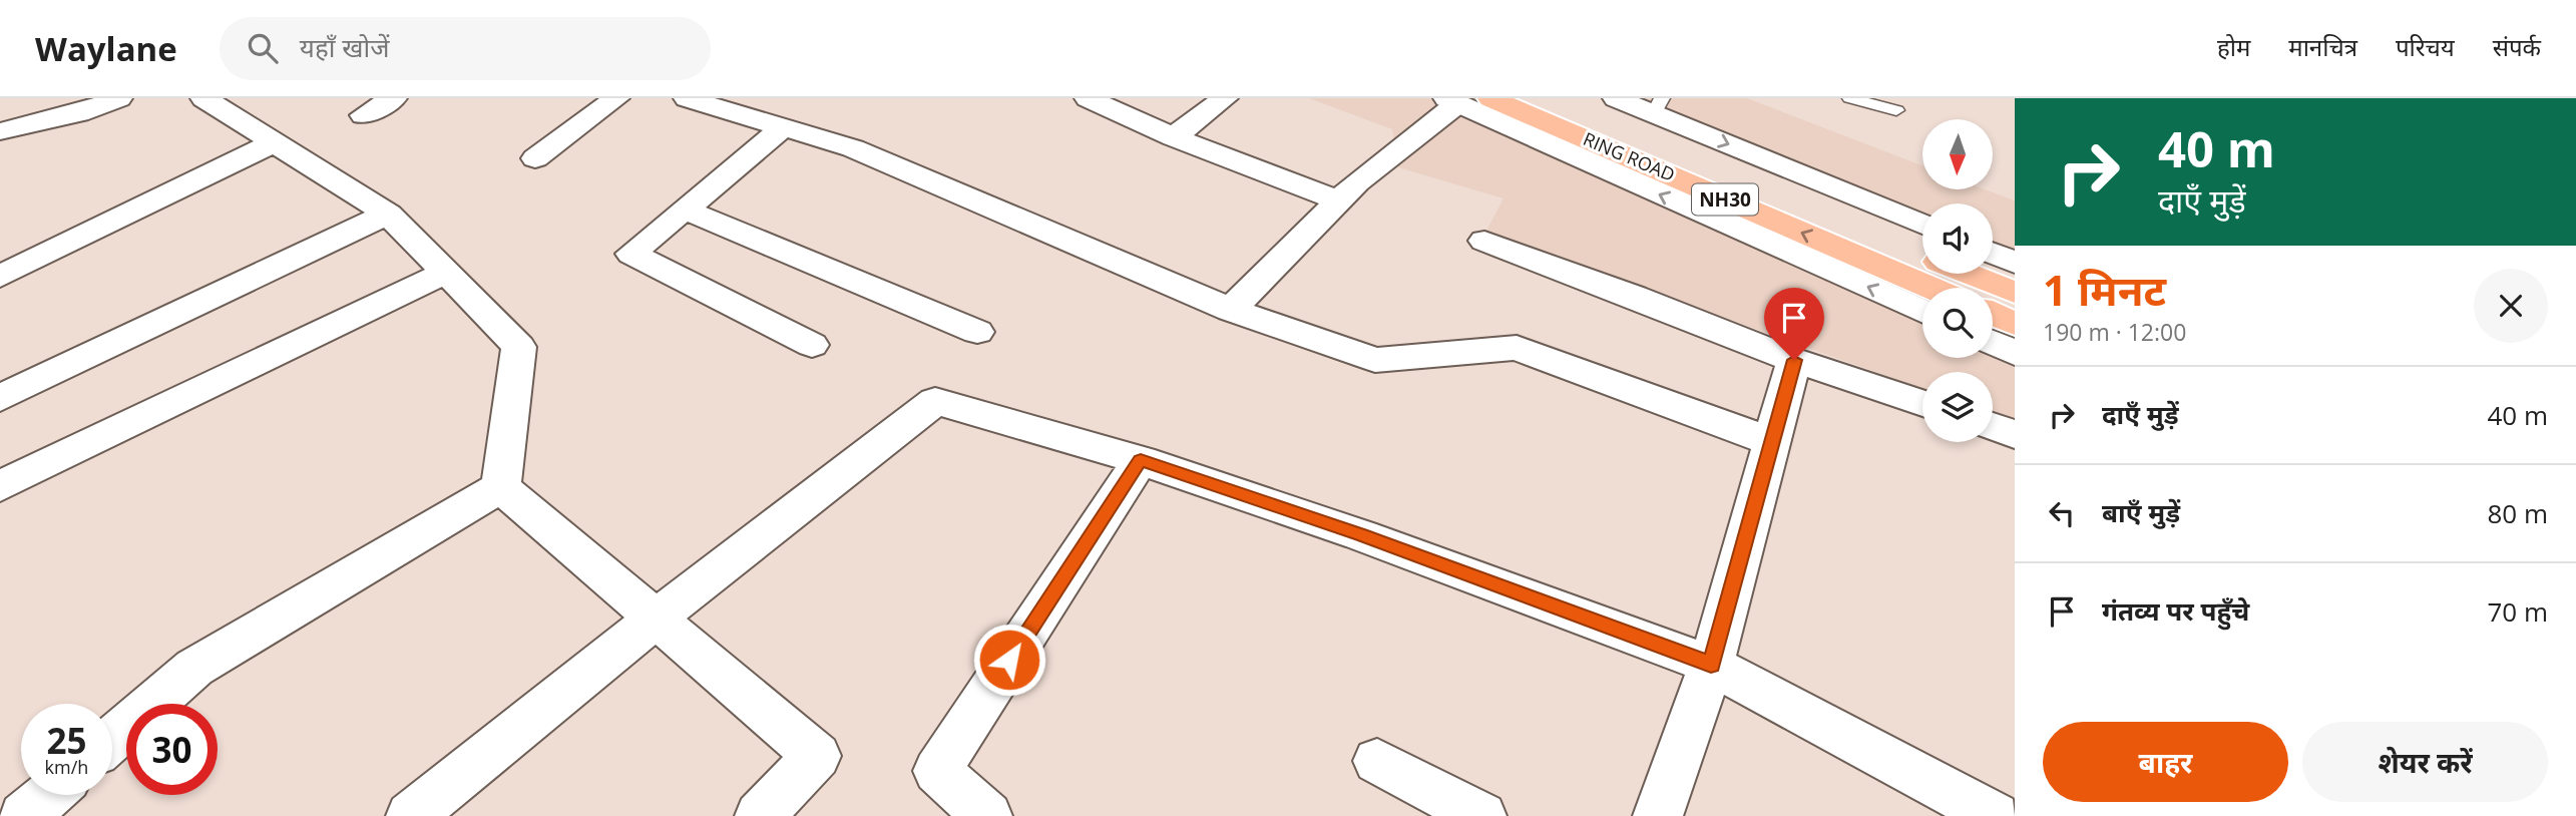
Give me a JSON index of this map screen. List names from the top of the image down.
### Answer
{
  "streets": {
    "highway": ["RING ROAD", "NH30"]
  },
  "north": "bottom",
  "page": {
    "header": "Waylane",
    "search": "यहाँ खोजें",
    "nav": [
      "होम",
      "मानचित्र",
      "परिचय",
      "संपर्क"
    ],
    "turn": ["40 m", "दाएँ मुड़ें"],
    "heading": ["1 मिनट", "190 m · 12:00"],
    "list": [
      {
        "name": "दाएँ मुड़ें",
        "value": "40 m"
      },
      {
        "name": "बाएँ मुड़ें",
        "value": "80 m"
      },
      {
        "name": "गंतव्य पर पहुँचे",
        "value": "70 m"
      }
    ],
    "speed": "25 km/h",
    "limit": "30",
    "buttons": ["बाहर", "शेयर करें"]
  }
}
